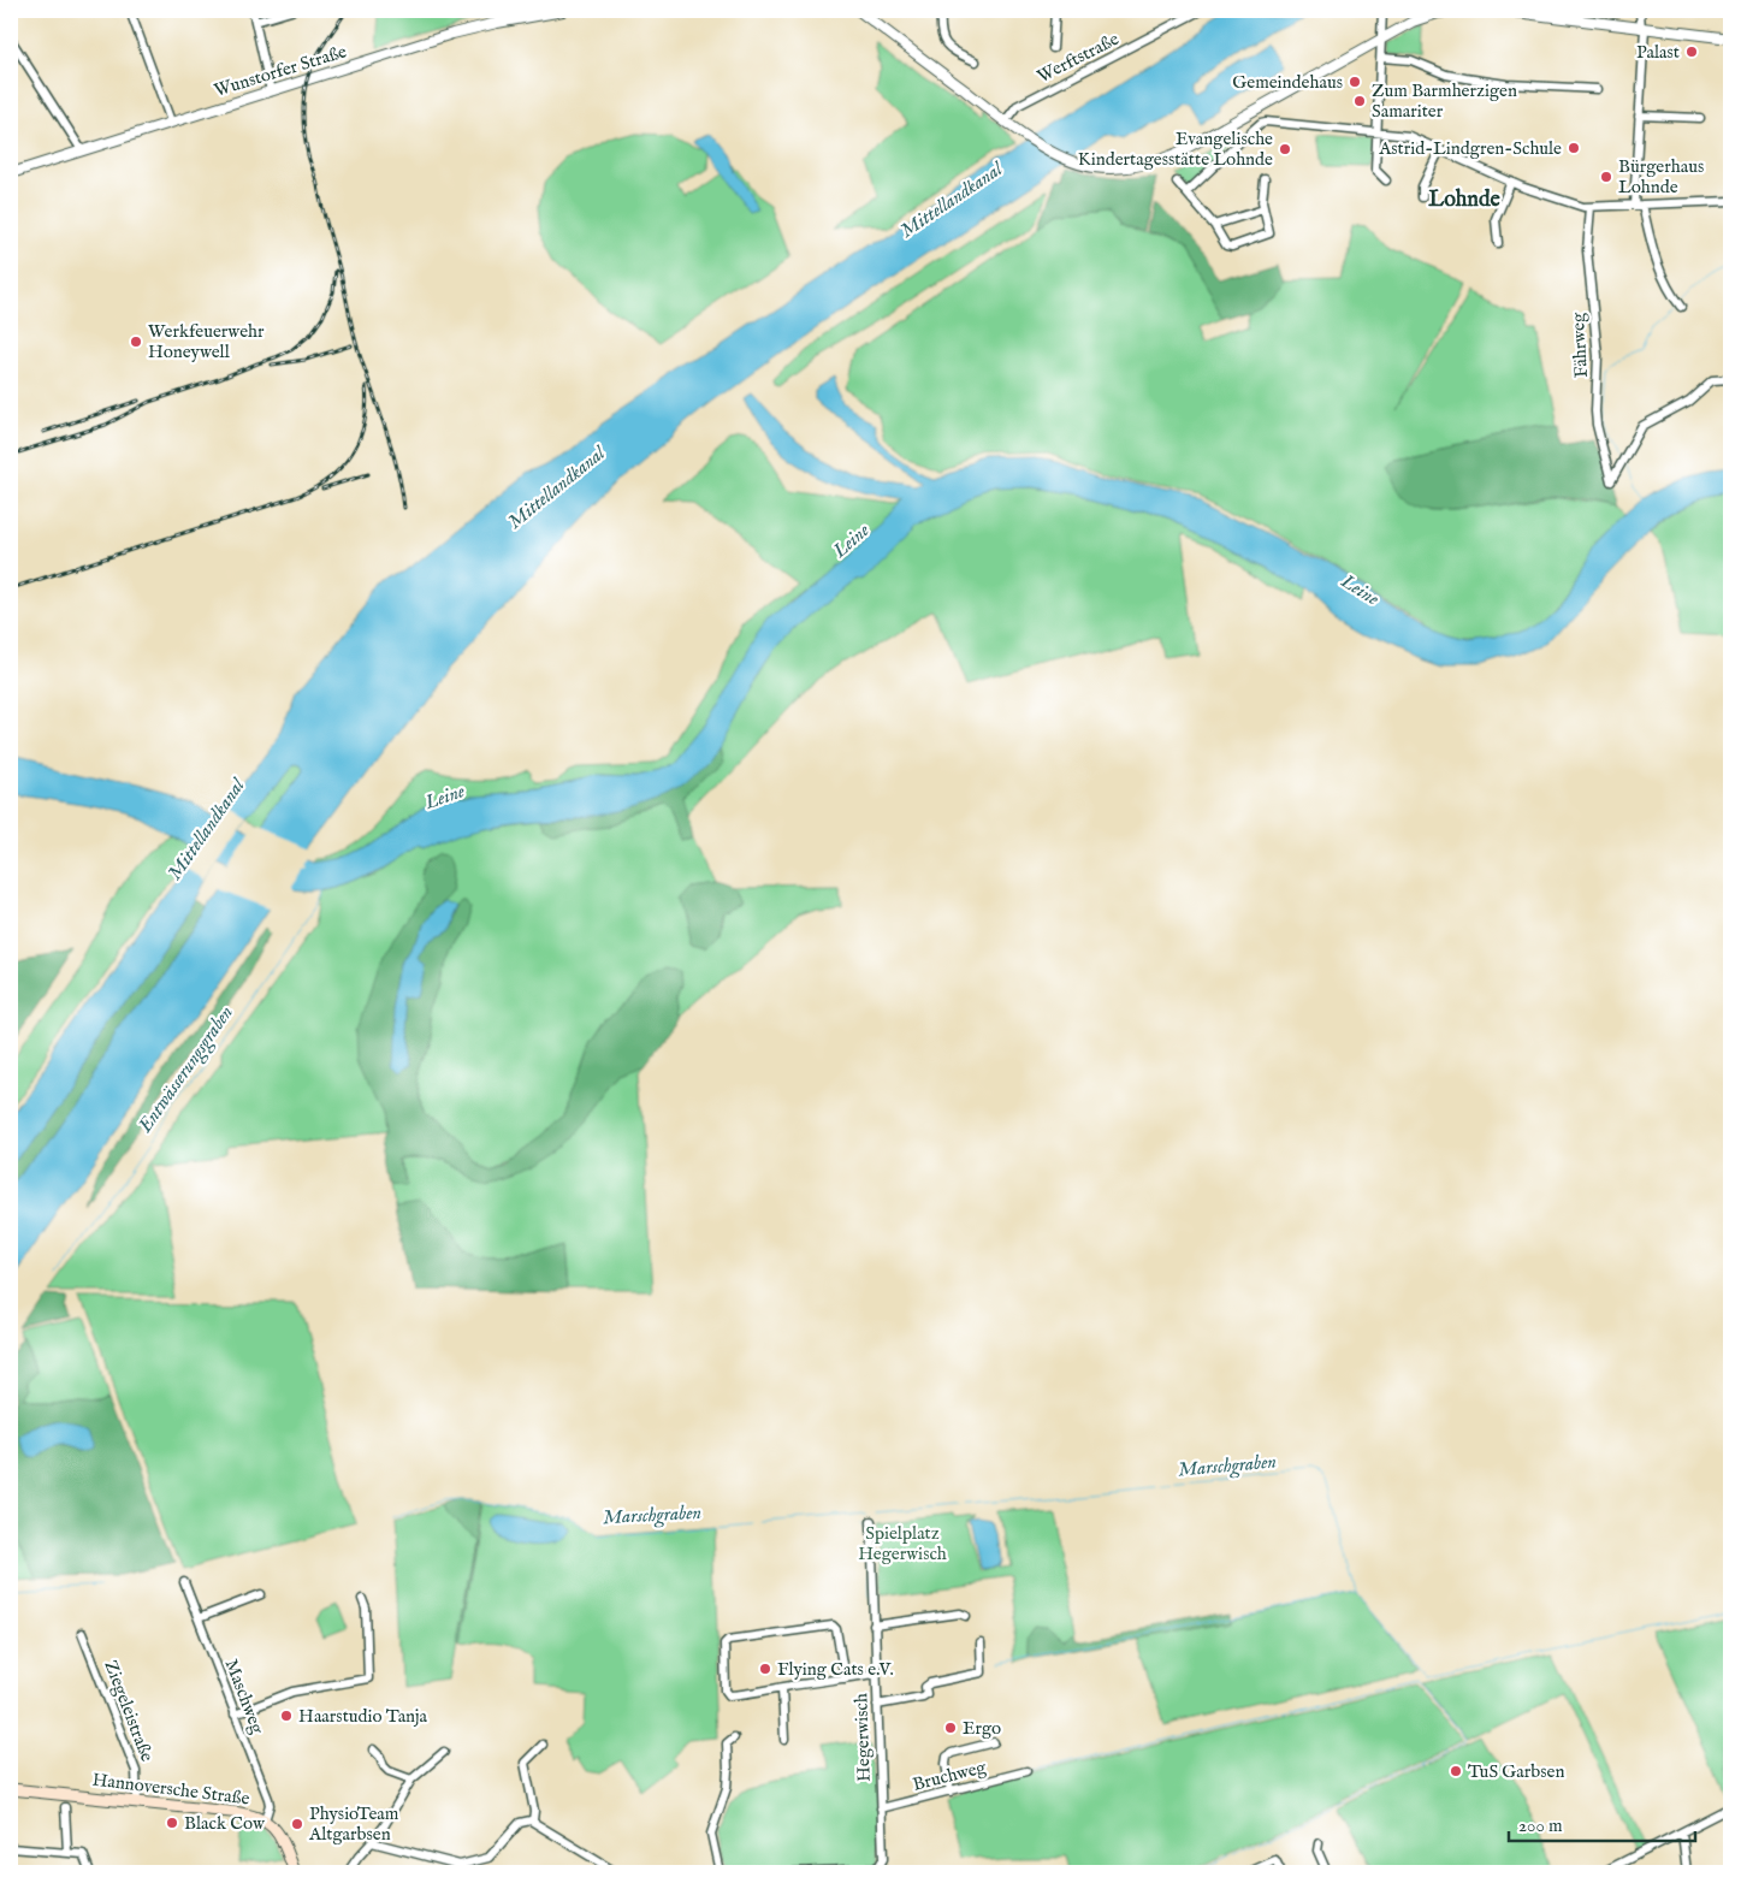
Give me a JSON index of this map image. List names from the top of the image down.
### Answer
{
  "streets": {
    "main road": ["Hannoversche Straße"],
    "street": [
      "Werftstraße",
      "Wunstorfer Straße",
      "Fährweg",
      "Maschweg",
      "Ziegeleistraße",
      "Hegerwisch",
      "Bruchweg"
    ]
  },
  "crossings": [
    ["Maschweg", "Hannoversche Straße"],
    ["Ziegeleistraße", "Hannoversche Straße"],
    ["Hegerwisch", "Bruchweg"]
  ],
  "districts": ["Lohnde"],
  "water": [
    "Mittellandkanal",
    "Leine",
    "Entwässerungsgraben",
    "Marschgraben"
  ],
  "parks": ["Spielplatz Hegerwisch"],
  "places": [
    "Palast",
    "Gemeindehaus",
    "Zum Barmherzigen Samariter",
    "Astrid-Lindgren-Schule",
    "Evangelische Kindertagesstätte Lohnde",
    "Bürgerhaus Lohnde",
    "Werkfeuerwehr Honeywell",
    "Flying Cats e.V.",
    "Haarstudio Tanja",
    "Ergo",
    "TuS Garbsen",
    "Black Cow",
    "PhysioTeam Altgarbsen"
  ],
  "scale_bar": "200 m"
}
